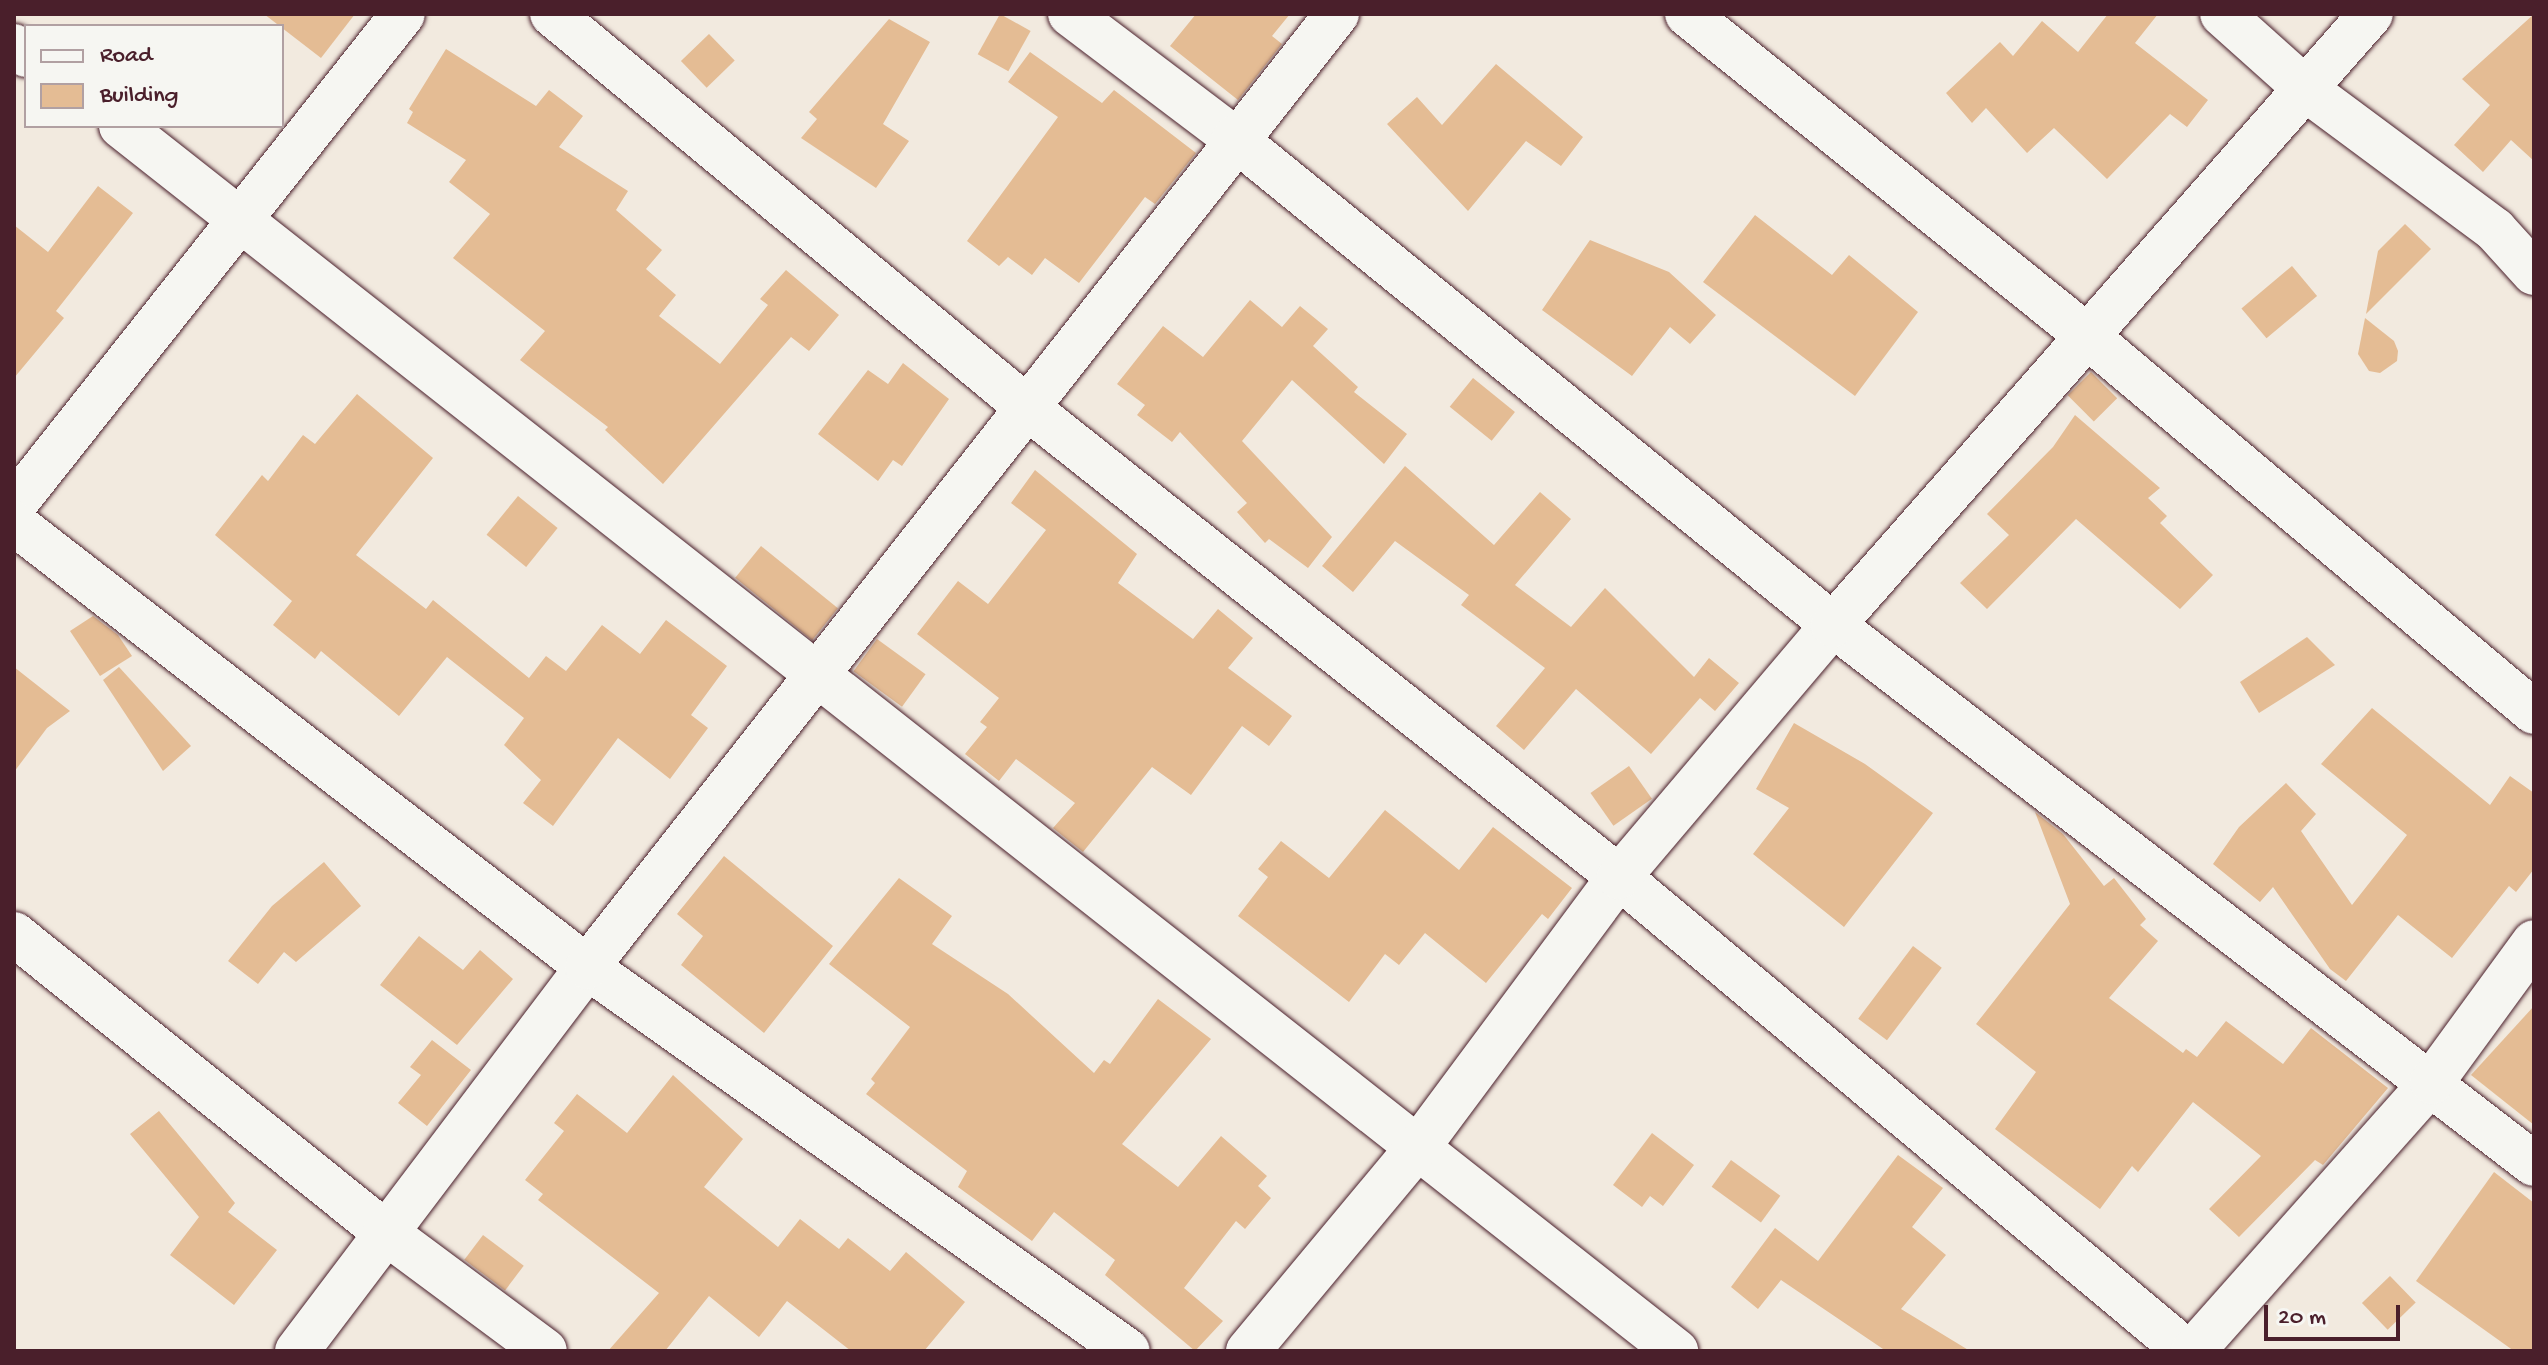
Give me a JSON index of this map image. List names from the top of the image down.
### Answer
{
  "legend": ["Road", "Building"],
  "scale_bar": "20 m"
}
